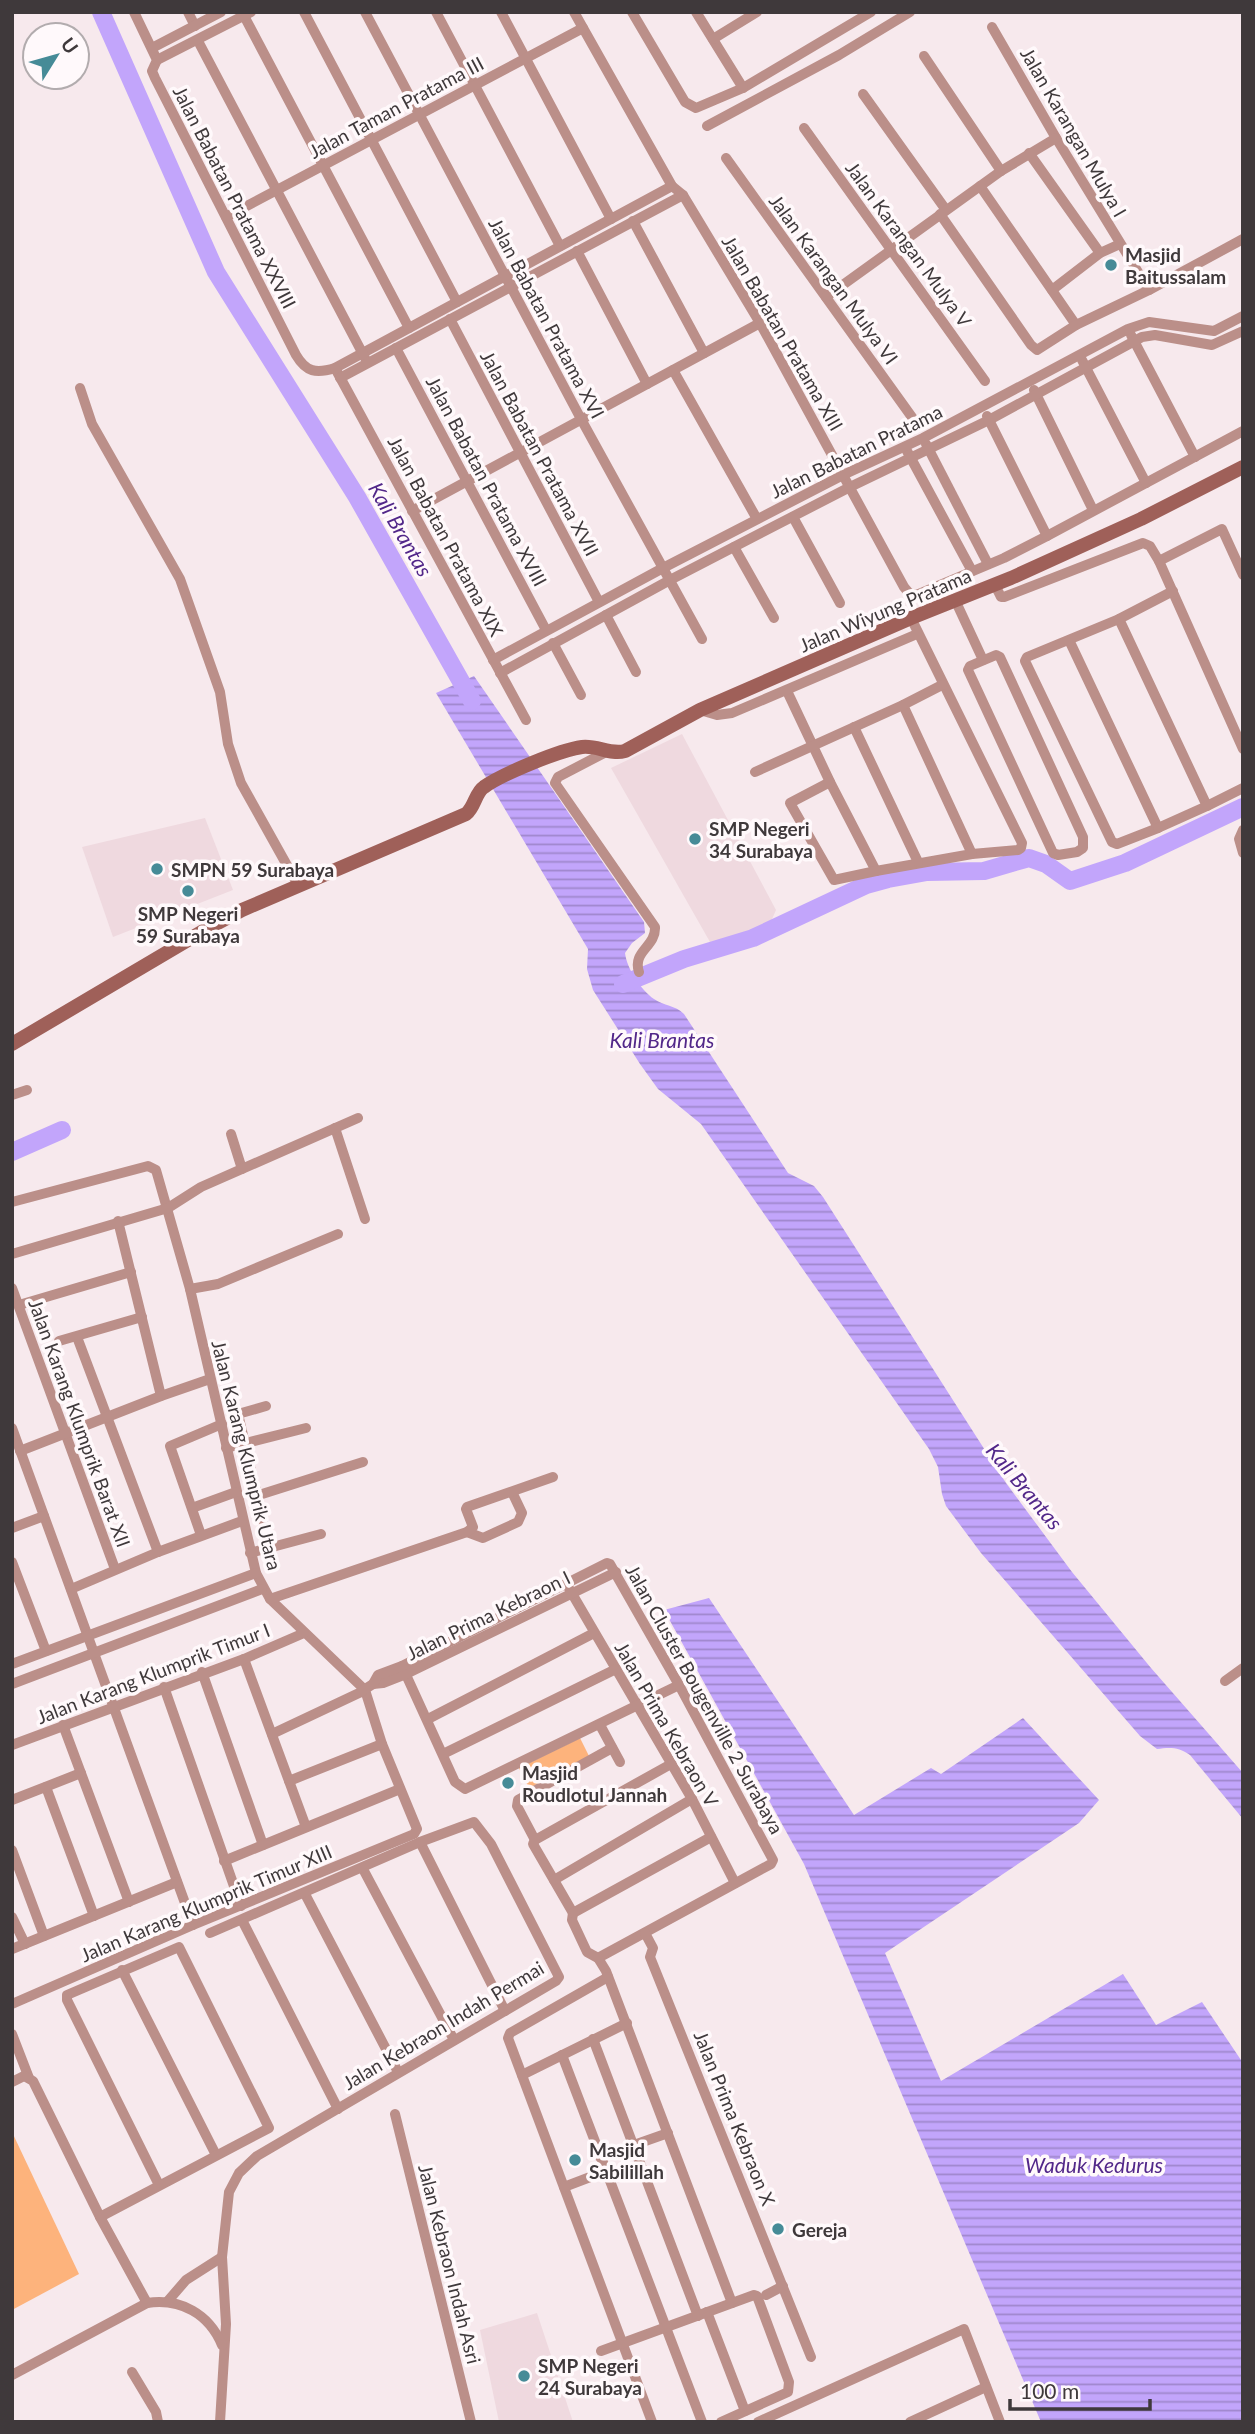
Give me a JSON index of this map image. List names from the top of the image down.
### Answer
{
  "streets": {
    "street": [
      "Jalan Taman Pratama III",
      "Jalan Karangan Mulya I",
      "Jalan Babatan Pratama XXVIII",
      "Jalan Karangan Mulya V",
      "Jalan Karangan Mulya VI",
      "Jalan Babatan Pratama XVI",
      "Jalan Babatan Pratama XIII",
      "Jalan Babatan Pratama",
      "Jalan Babatan Pratama XVII",
      "Jalan Babatan Pratama XVIII",
      "Jalan Babatan Pratama XIX",
      "Jalan Wiyung Pratama",
      "Jalan Karang Klumprik Barat XII",
      "Jalan Karang Klumprik Utara",
      "Jalan Prima Kebraon I",
      "Jalan Karang Klumprik Timur I",
      "Jalan Cluster Bougenville 2 Surabaya",
      "Jalan Prima Kebraon V",
      "Jalan Karang Klumprik Timur XIII",
      "Jalan Kebraon Indah Permai",
      "Jalan Prima Kebraon X",
      "Jalan Kebraon Indah Asri"
    ]
  },
  "crossings": [
    ["Jalan Taman Pratama III", "Jalan Babatan Pratama XXVIII"],
    ["Jalan Taman Pratama III", "Jalan Babatan Pratama XVI"],
    ["Jalan Babatan Pratama XXVIII", "Jalan Babatan Pratama XIX"],
    ["Jalan Babatan Pratama XVI", "Jalan Babatan Pratama"],
    ["Jalan Babatan Pratama XIII", "Jalan Babatan Pratama"],
    ["Jalan Babatan Pratama XIII", "Jalan Wiyung Pratama"],
    ["Jalan Babatan Pratama", "Jalan Babatan Pratama XVII"],
    ["Jalan Babatan Pratama", "Jalan Babatan Pratama XVIII"],
    ["Jalan Babatan Pratama", "Jalan Babatan Pratama XIX"],
    ["Jalan Karang Klumprik Utara", "Jalan Prima Kebraon I"],
    ["Jalan Karang Klumprik Utara", "Jalan Karang Klumprik Timur I"],
    ["Jalan Karang Klumprik Utara", "Jalan Karang Klumprik Timur XIII"],
    ["Jalan Karang Klumprik Utara", "Jalan Kebraon Indah Permai"],
    ["Jalan Prima Kebraon I", "Jalan Cluster Bougenville 2 Surabaya"],
    ["Jalan Prima Kebraon I", "Jalan Prima Kebraon V"],
    ["Jalan Cluster Bougenville 2 Surabaya", "Jalan Prima Kebraon V"],
    ["Jalan Karang Klumprik Timur XIII", "Jalan Kebraon Indah Permai"]
  ],
  "water": ["Kali Brantas", "Waduk Kedurus"],
  "places": [
    "Masjid Baitussalam",
    "SMP Negeri 34 Surabaya",
    "SMPN 59 Surabaya",
    "SMP Negeri 59 Surabaya",
    "Masjid Roudlotul Jannah",
    "Masjid Sabilillah",
    "Gereja",
    "SMP Negeri 24 Surabaya"
  ],
  "scale_bar": "100 m",
  "north": "top right"
}
